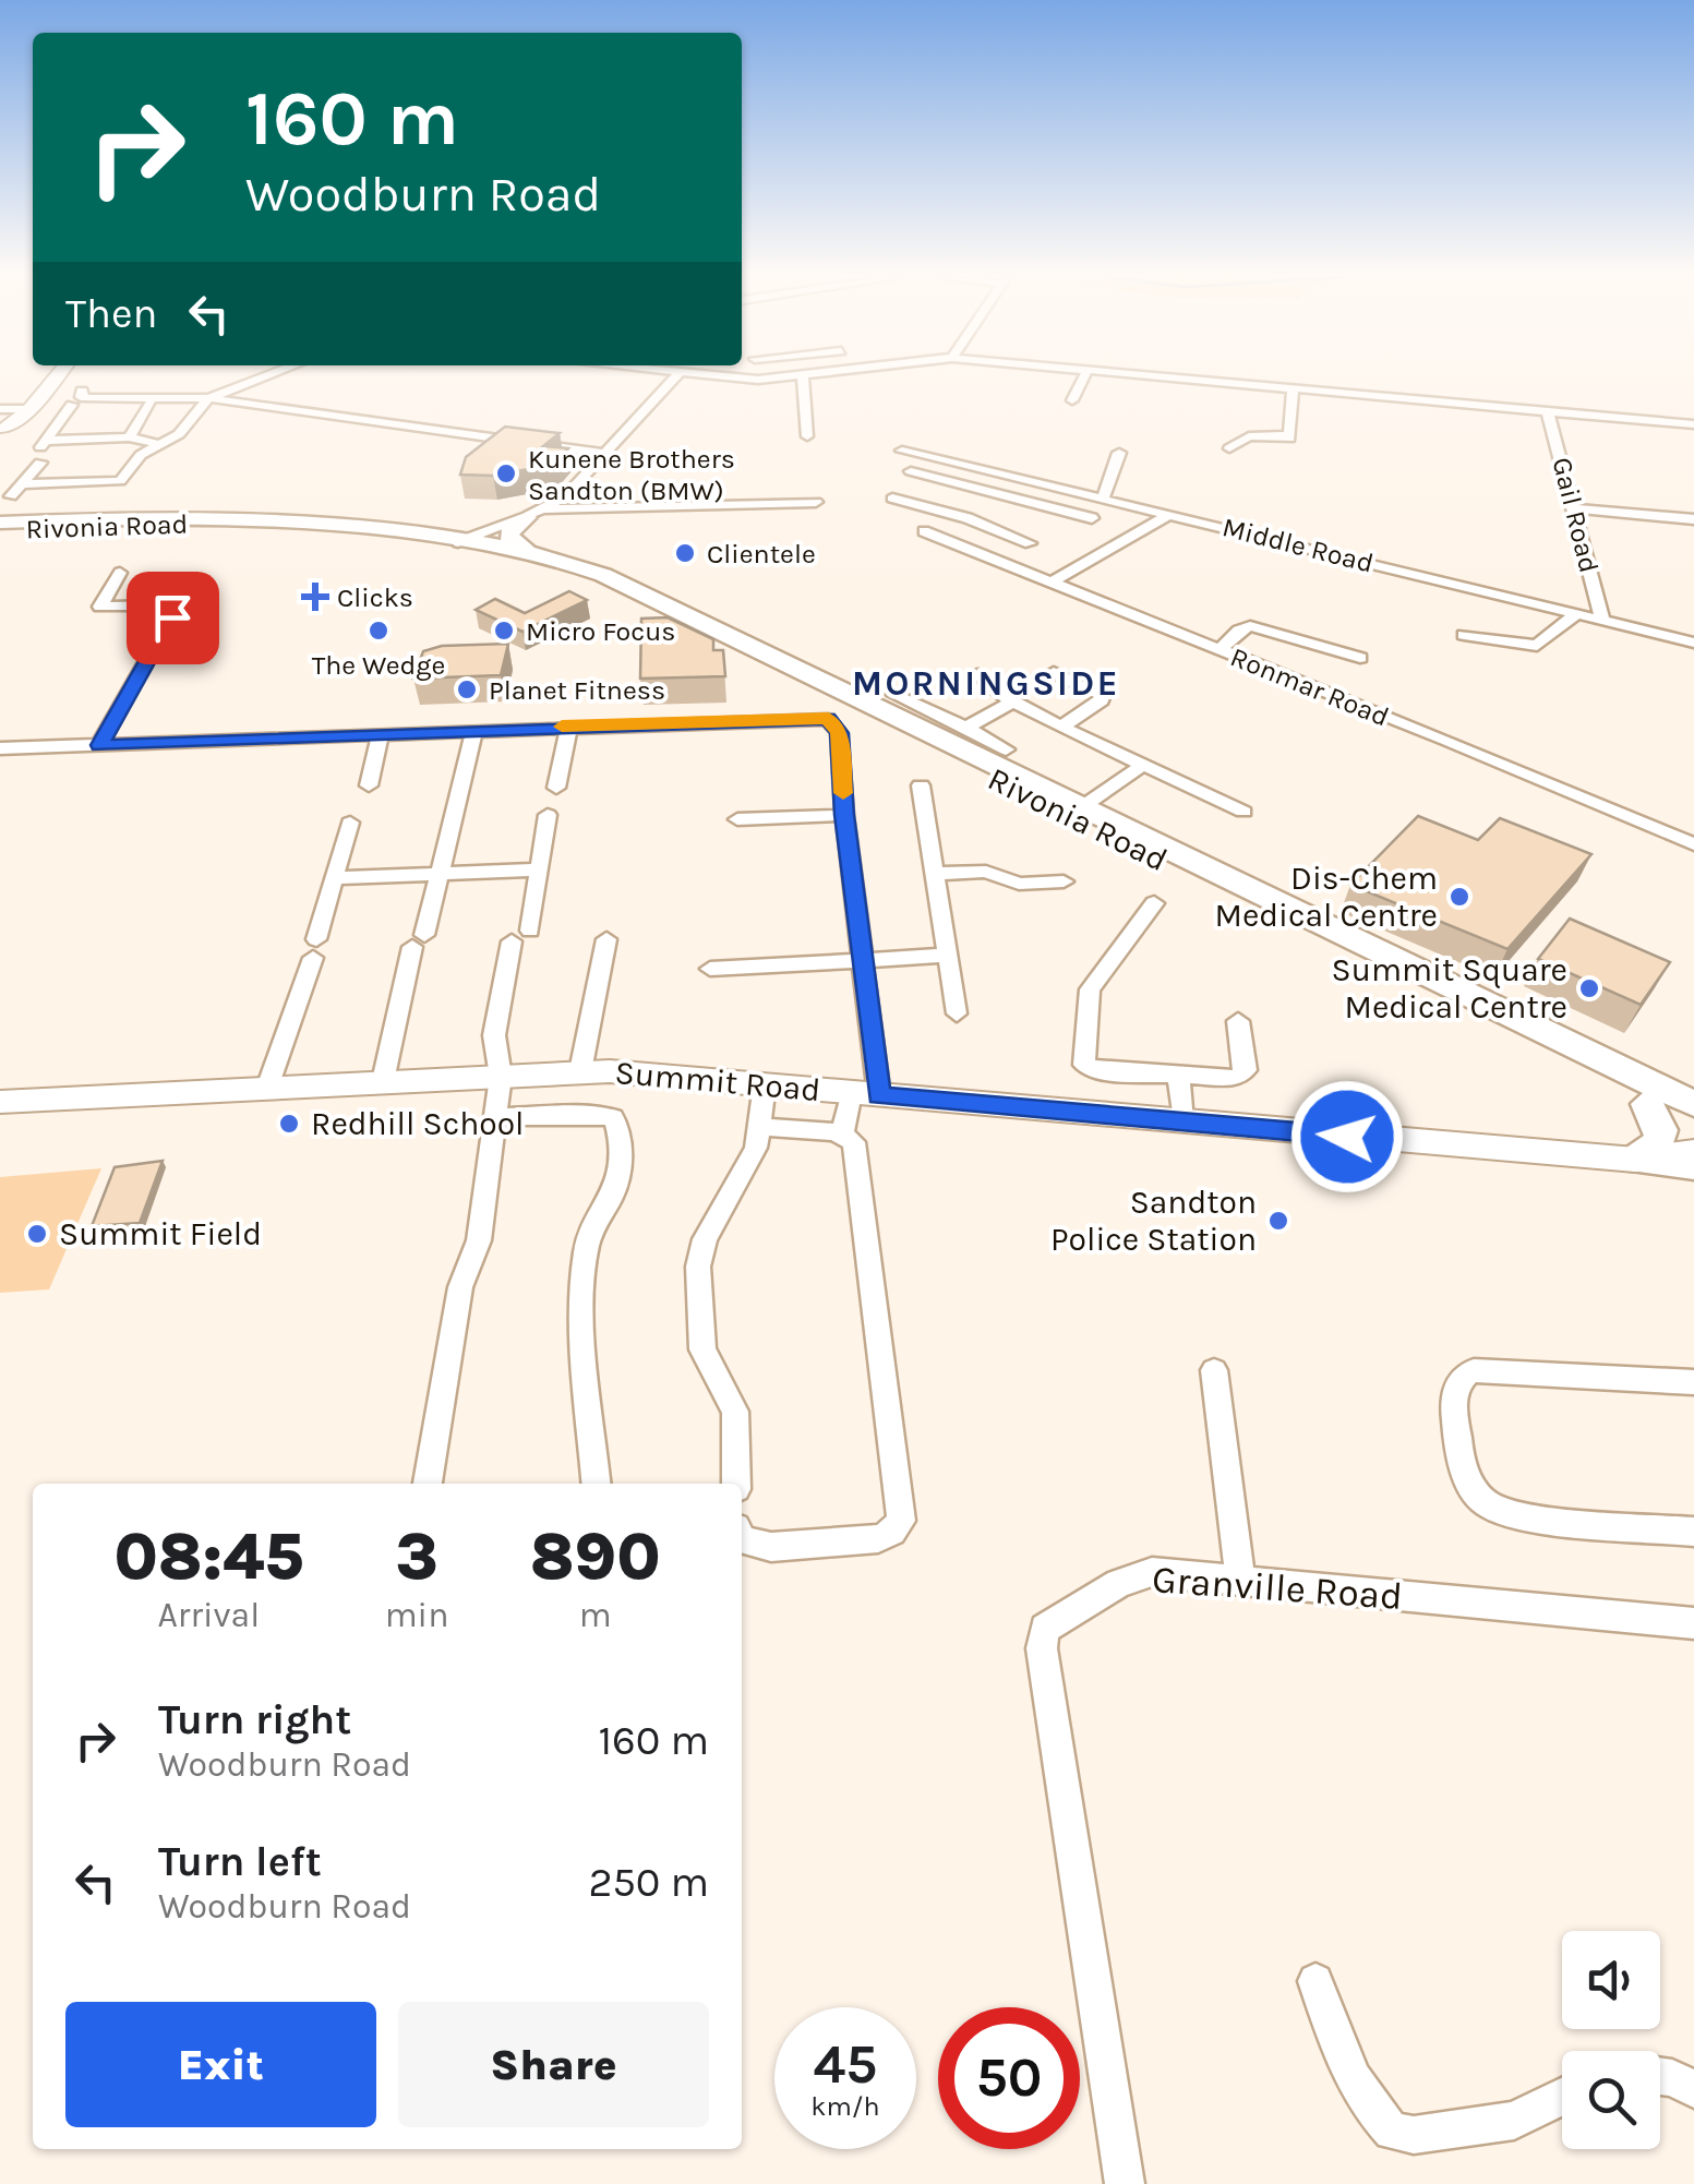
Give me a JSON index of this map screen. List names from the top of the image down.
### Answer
{
  "streets": {
    "main road": ["Rivonia Road", "Summit Road"],
    "street": [
      "Gail Road",
      "Middle Road",
      "Ronmar Road",
      "Granville Road"
    ]
  },
  "crossings": [
    ["Gail Road", "Middle Road"]
  ],
  "districts": ["MORNINGSIDE"],
  "places": {
    "other": [
      "Kunene Brothers Sandton (BMW)",
      "Clientele",
      "The Wedge",
      "Micro Focus",
      "Planet Fitness",
      "Dis-Chem Medical Centre",
      "Summit Square Medical Centre",
      "Redhill School",
      "Sandton Police Station",
      "Summit Field"
    ],
    "health": ["Clicks"]
  },
  "page": {
    "turn": ["160 m", "Woodburn Road"],
    "then": "Then",
    "eta": [
      "08:45",
      "Arrival",
      "3",
      "min",
      "890",
      "m"
    ],
    "list": [
      {
        "name": "Turn right",
        "note": "Woodburn Road",
        "value": "160 m"
      },
      {
        "name": "Turn left",
        "note": "Woodburn Road",
        "value": "250 m"
      }
    ],
    "buttons": ["Exit", "Share"],
    "speed": "45 km/h",
    "limit": "50"
  }
}
